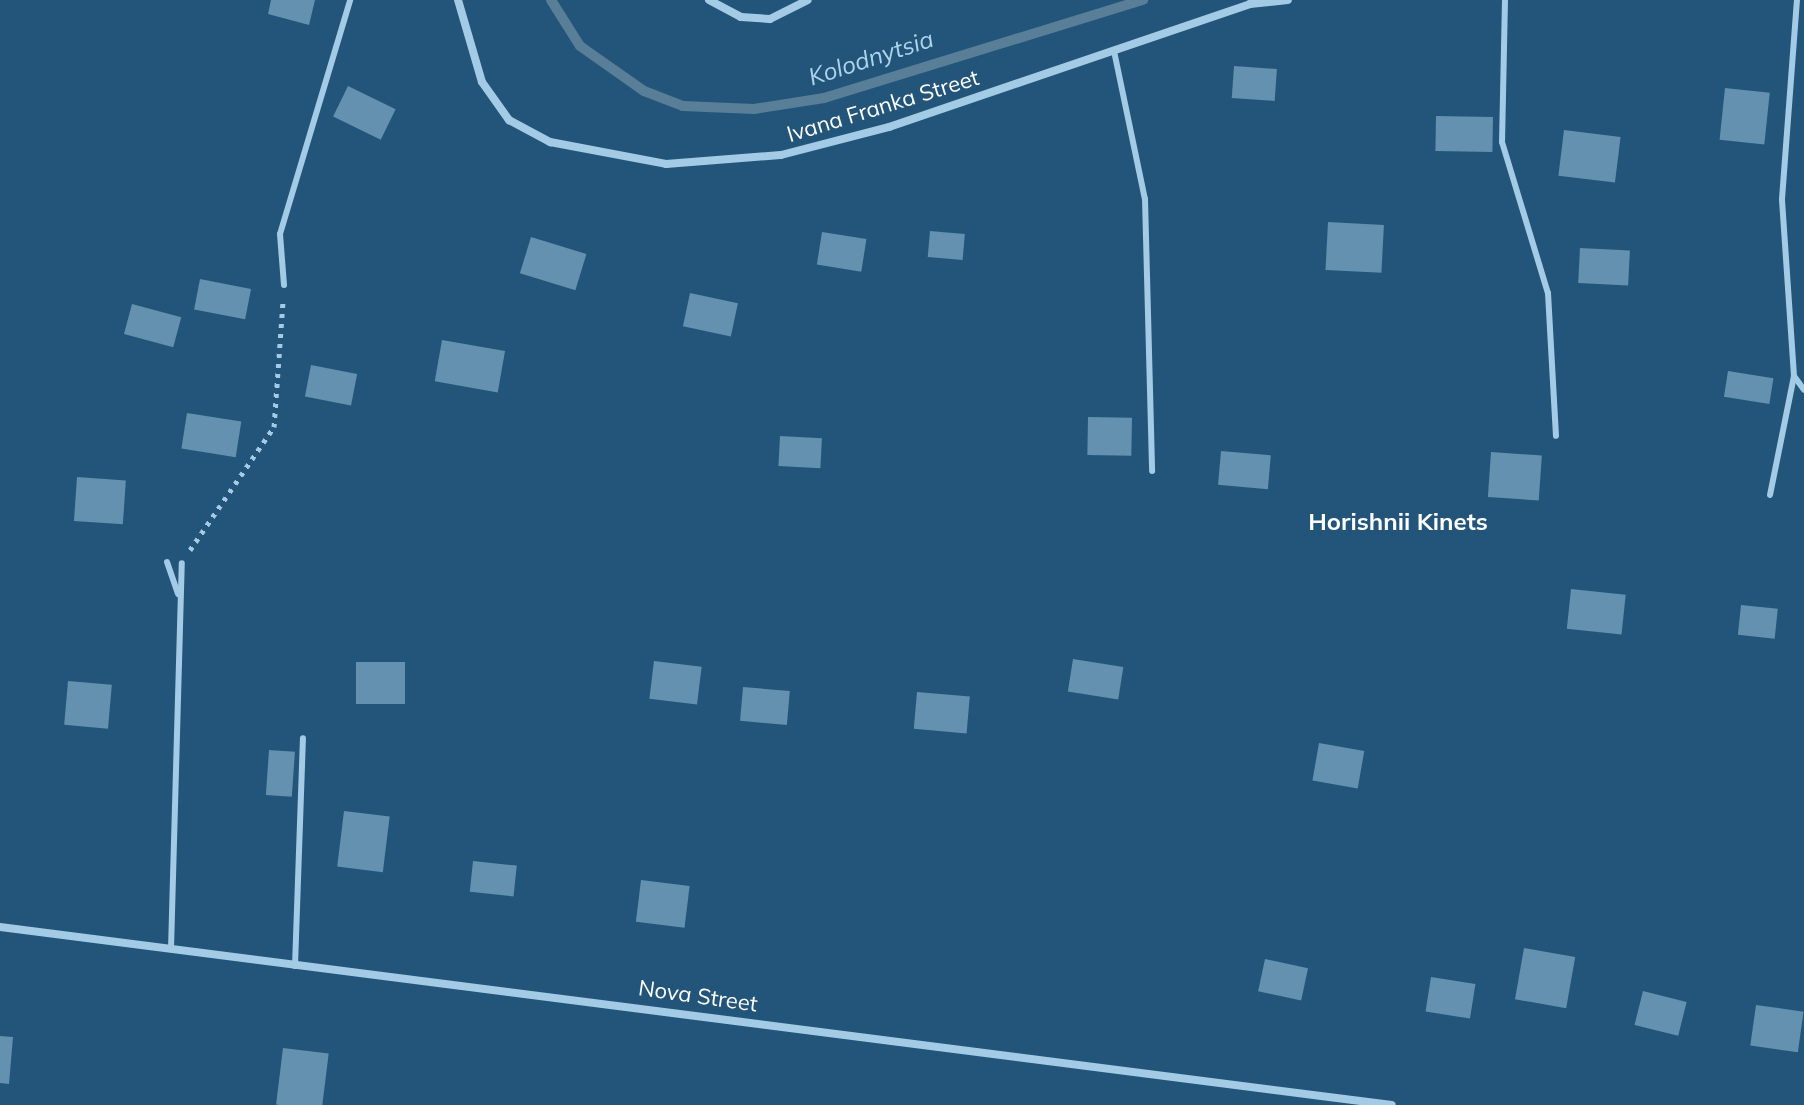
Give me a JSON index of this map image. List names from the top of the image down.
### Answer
{
  "streets": {
    "street": ["Ivana Franka Street", "Nova Street"]
  },
  "districts": ["Horishnii Kinets"],
  "water": ["Kolodnytsia"]
}
